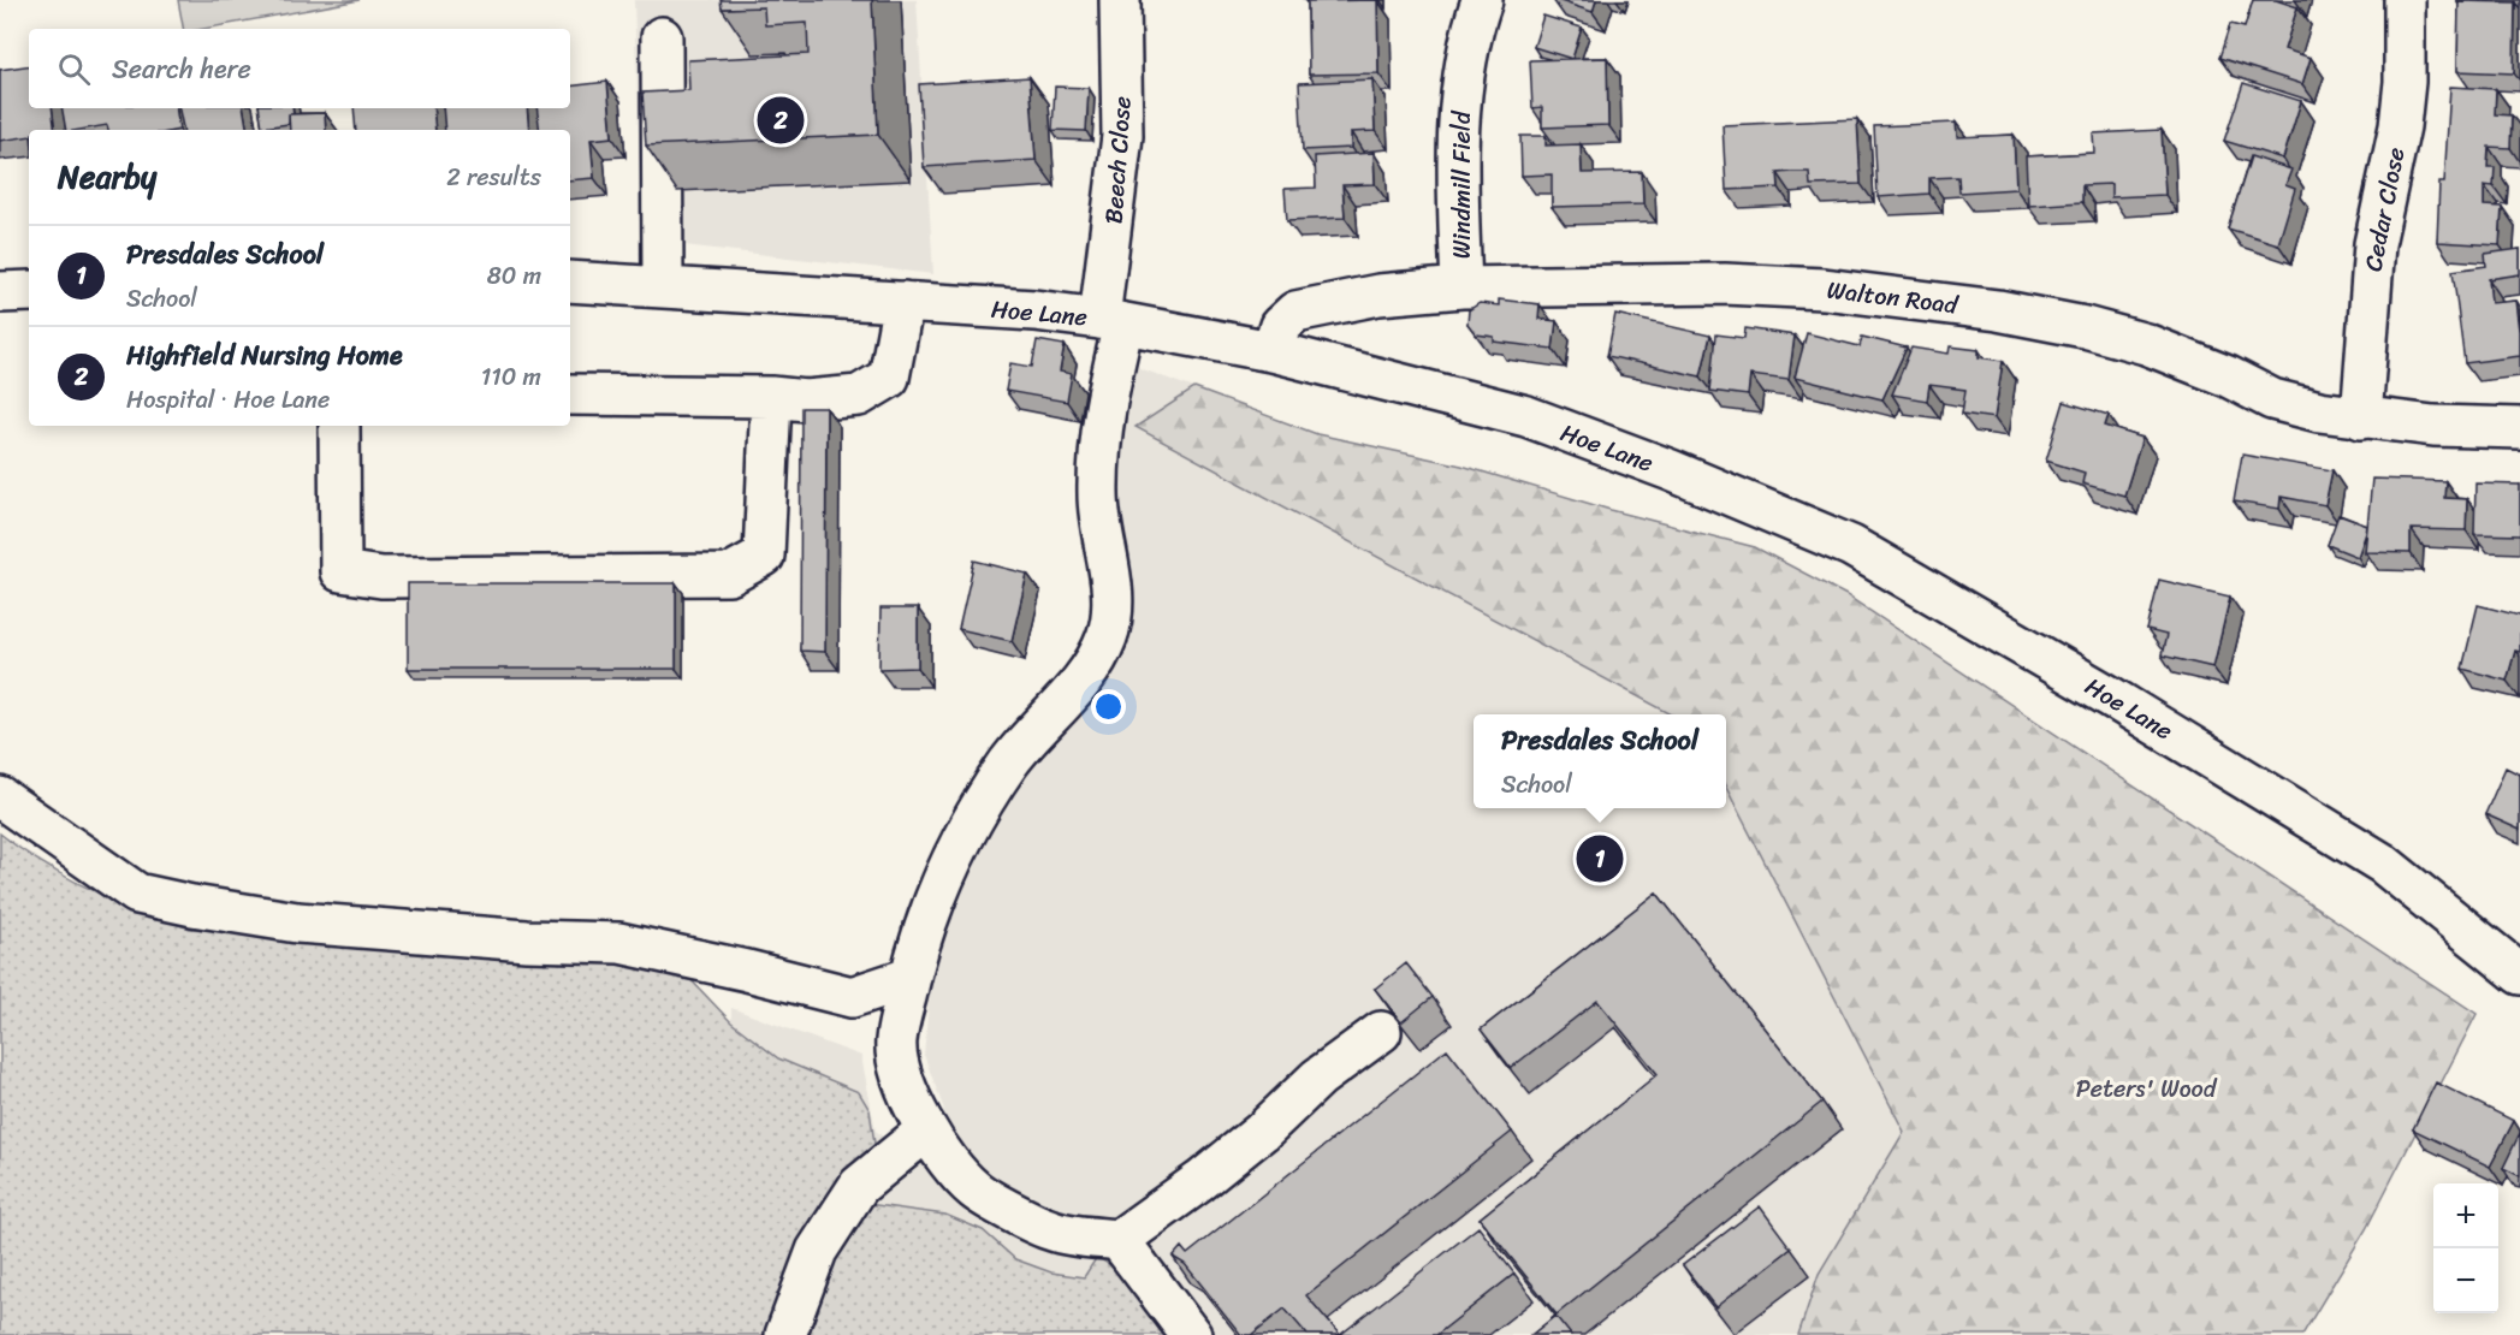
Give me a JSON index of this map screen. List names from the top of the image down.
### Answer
{
  "streets": {
    "street": [
      "Beech Close",
      "Windmill Field",
      "Cedar Close",
      "Walton Road",
      "Hoe Lane"
    ]
  },
  "crossings": [
    ["Beech Close", "Hoe Lane"],
    ["Windmill Field", "Walton Road"],
    ["Cedar Close", "Walton Road"],
    ["Walton Road", "Hoe Lane"]
  ],
  "parks": ["Peters' Wood"],
  "page": {
    "search": "Search here",
    "pins": ["2", "1"],
    "heading": ["Nearby", "2 results"],
    "list": [
      {
        "mark": "1",
        "name": "Presdales School",
        "note": "School",
        "value": "80 m"
      },
      {
        "mark": "2",
        "name": "Highfield Nursing Home",
        "note": "Hospital · Hoe Lane",
        "value": "110 m"
      }
    ],
    "popup": ["Presdales School", "School"],
    "map_buttons": ["+", "−"]
  }
}
